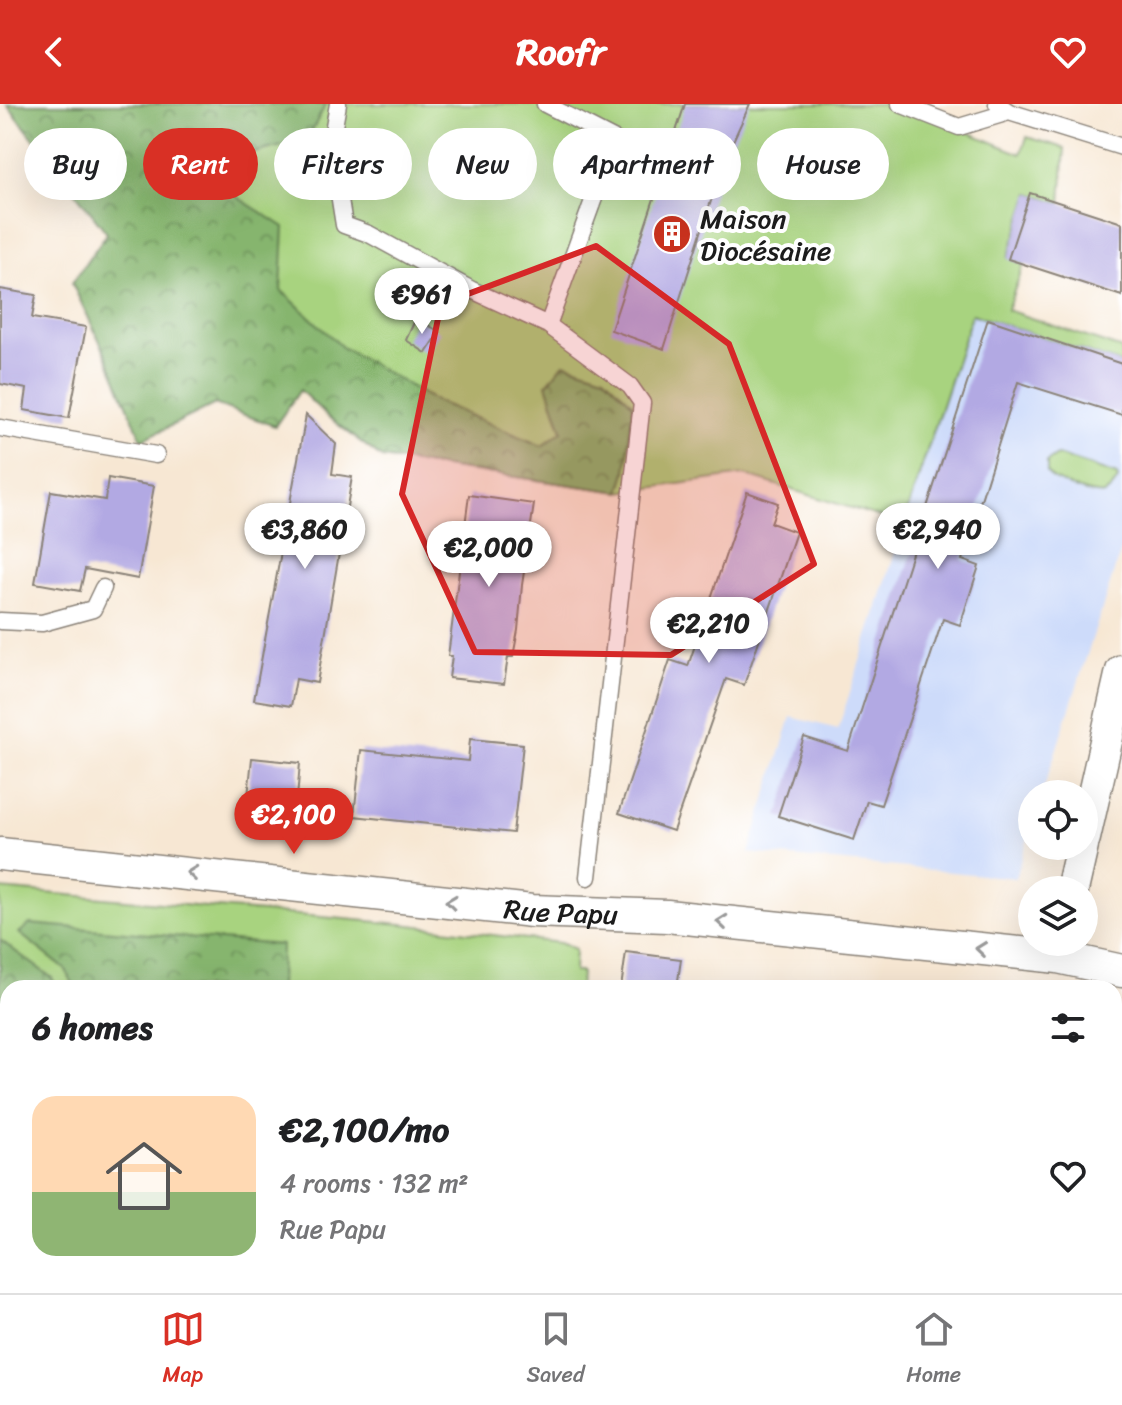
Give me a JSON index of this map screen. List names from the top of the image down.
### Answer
{
  "streets": {
    "street": ["Rue Papu"]
  },
  "one_way": ["Rue Papu"],
  "places": {
    "building": ["Maison Diocésaine"]
  },
  "page": {
    "header": "Roofr",
    "chip": [
      "Buy",
      "Rent",
      "Filters",
      "New",
      "Apartment",
      "House"
    ],
    "price": [
      "€961",
      "€3,860",
      "€2,940",
      "€2,000",
      "€2,210",
      "€2,100"
    ],
    "heading": "6 homes",
    "list": [
      {
        "name": "€2,100/mo",
        "note": "4 rooms · 132 m² · Rue Papu"
      }
    ],
    "tabs": ["Map", "Saved", "Home"]
  }
}
